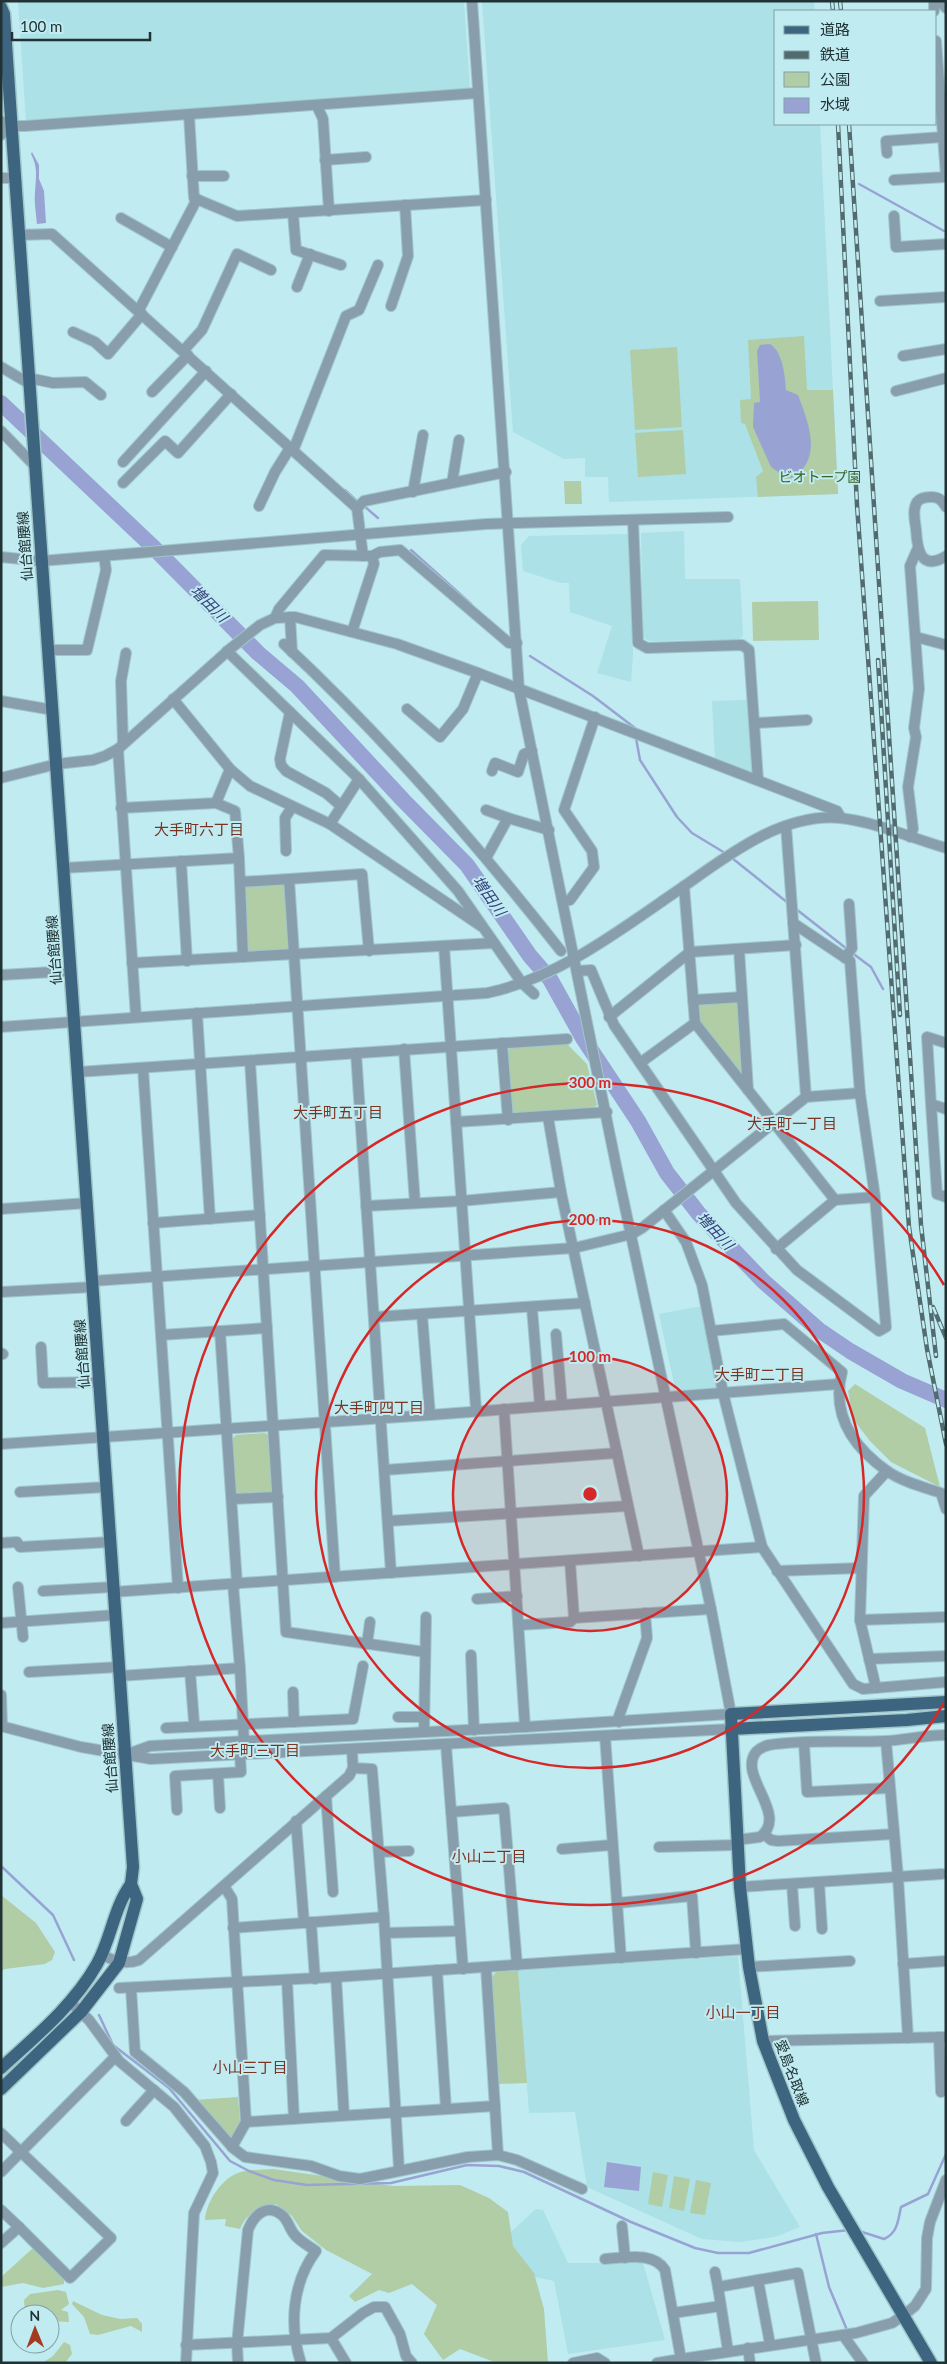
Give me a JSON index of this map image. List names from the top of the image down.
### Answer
{
  "streets": {
    "main road": ["仙台館腰線", "愛島名取線"]
  },
  "districts": [
    "大手町六丁目",
    "大手町五丁目",
    "大手町一丁目",
    "大手町二丁目",
    "大手町四丁目",
    "大手町三丁目",
    "小山二丁目",
    "小山一丁目",
    "小山三丁目"
  ],
  "water": ["増田川"],
  "parks": ["ビオトープ園"],
  "legend": [
    "道路",
    "鉄道",
    "公園",
    "水域"
  ],
  "scale_bar": "100 m",
  "north": "top",
  "rings": ["300 m", "200 m", "100 m"]
}
